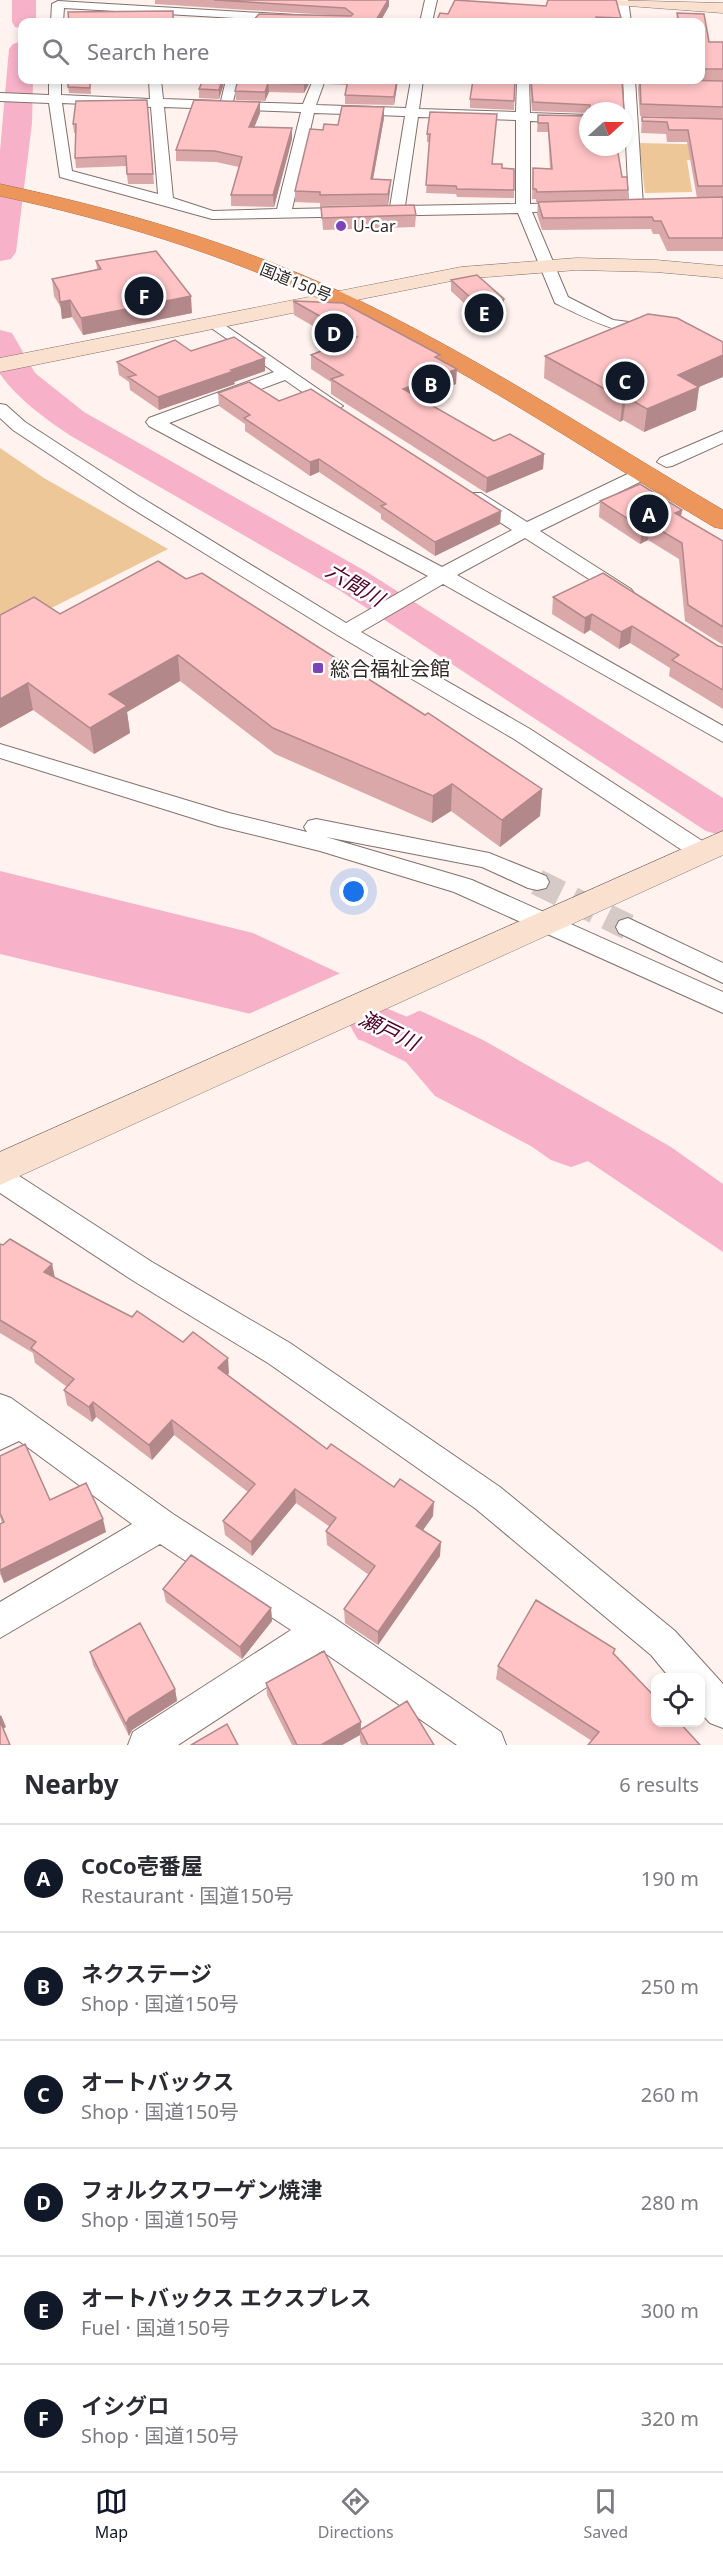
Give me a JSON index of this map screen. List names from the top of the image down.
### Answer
{
  "streets": {
    "highway": ["国道150号"]
  },
  "water": ["六間川", "瀬戸川"],
  "places": {
    "other": ["U-Car"],
    "transit": ["総合福祉会館"]
  },
  "north": "right",
  "page": {
    "search": "Search here",
    "pins": [
      "F",
      "E",
      "D",
      "C",
      "B",
      "A"
    ],
    "heading": ["Nearby", "6 results"],
    "list": [
      {
        "mark": "A",
        "name": "CoCo壱番屋",
        "note": "Restaurant · 国道150号",
        "value": "190 m"
      },
      {
        "mark": "B",
        "name": "ネクステージ",
        "note": "Shop · 国道150号",
        "value": "250 m"
      },
      {
        "mark": "C",
        "name": "オートバックス",
        "note": "Shop · 国道150号",
        "value": "260 m"
      },
      {
        "mark": "D",
        "name": "フォルクスワーゲン焼津",
        "note": "Shop · 国道150号",
        "value": "280 m"
      },
      {
        "mark": "E",
        "name": "オートバックス エクスプレス",
        "note": "Fuel · 国道150号",
        "value": "300 m"
      },
      {
        "mark": "F",
        "name": "イシグロ",
        "note": "Shop · 国道150号",
        "value": "320 m"
      }
    ],
    "nav": ["Map", "Directions", "Saved"]
  }
}
